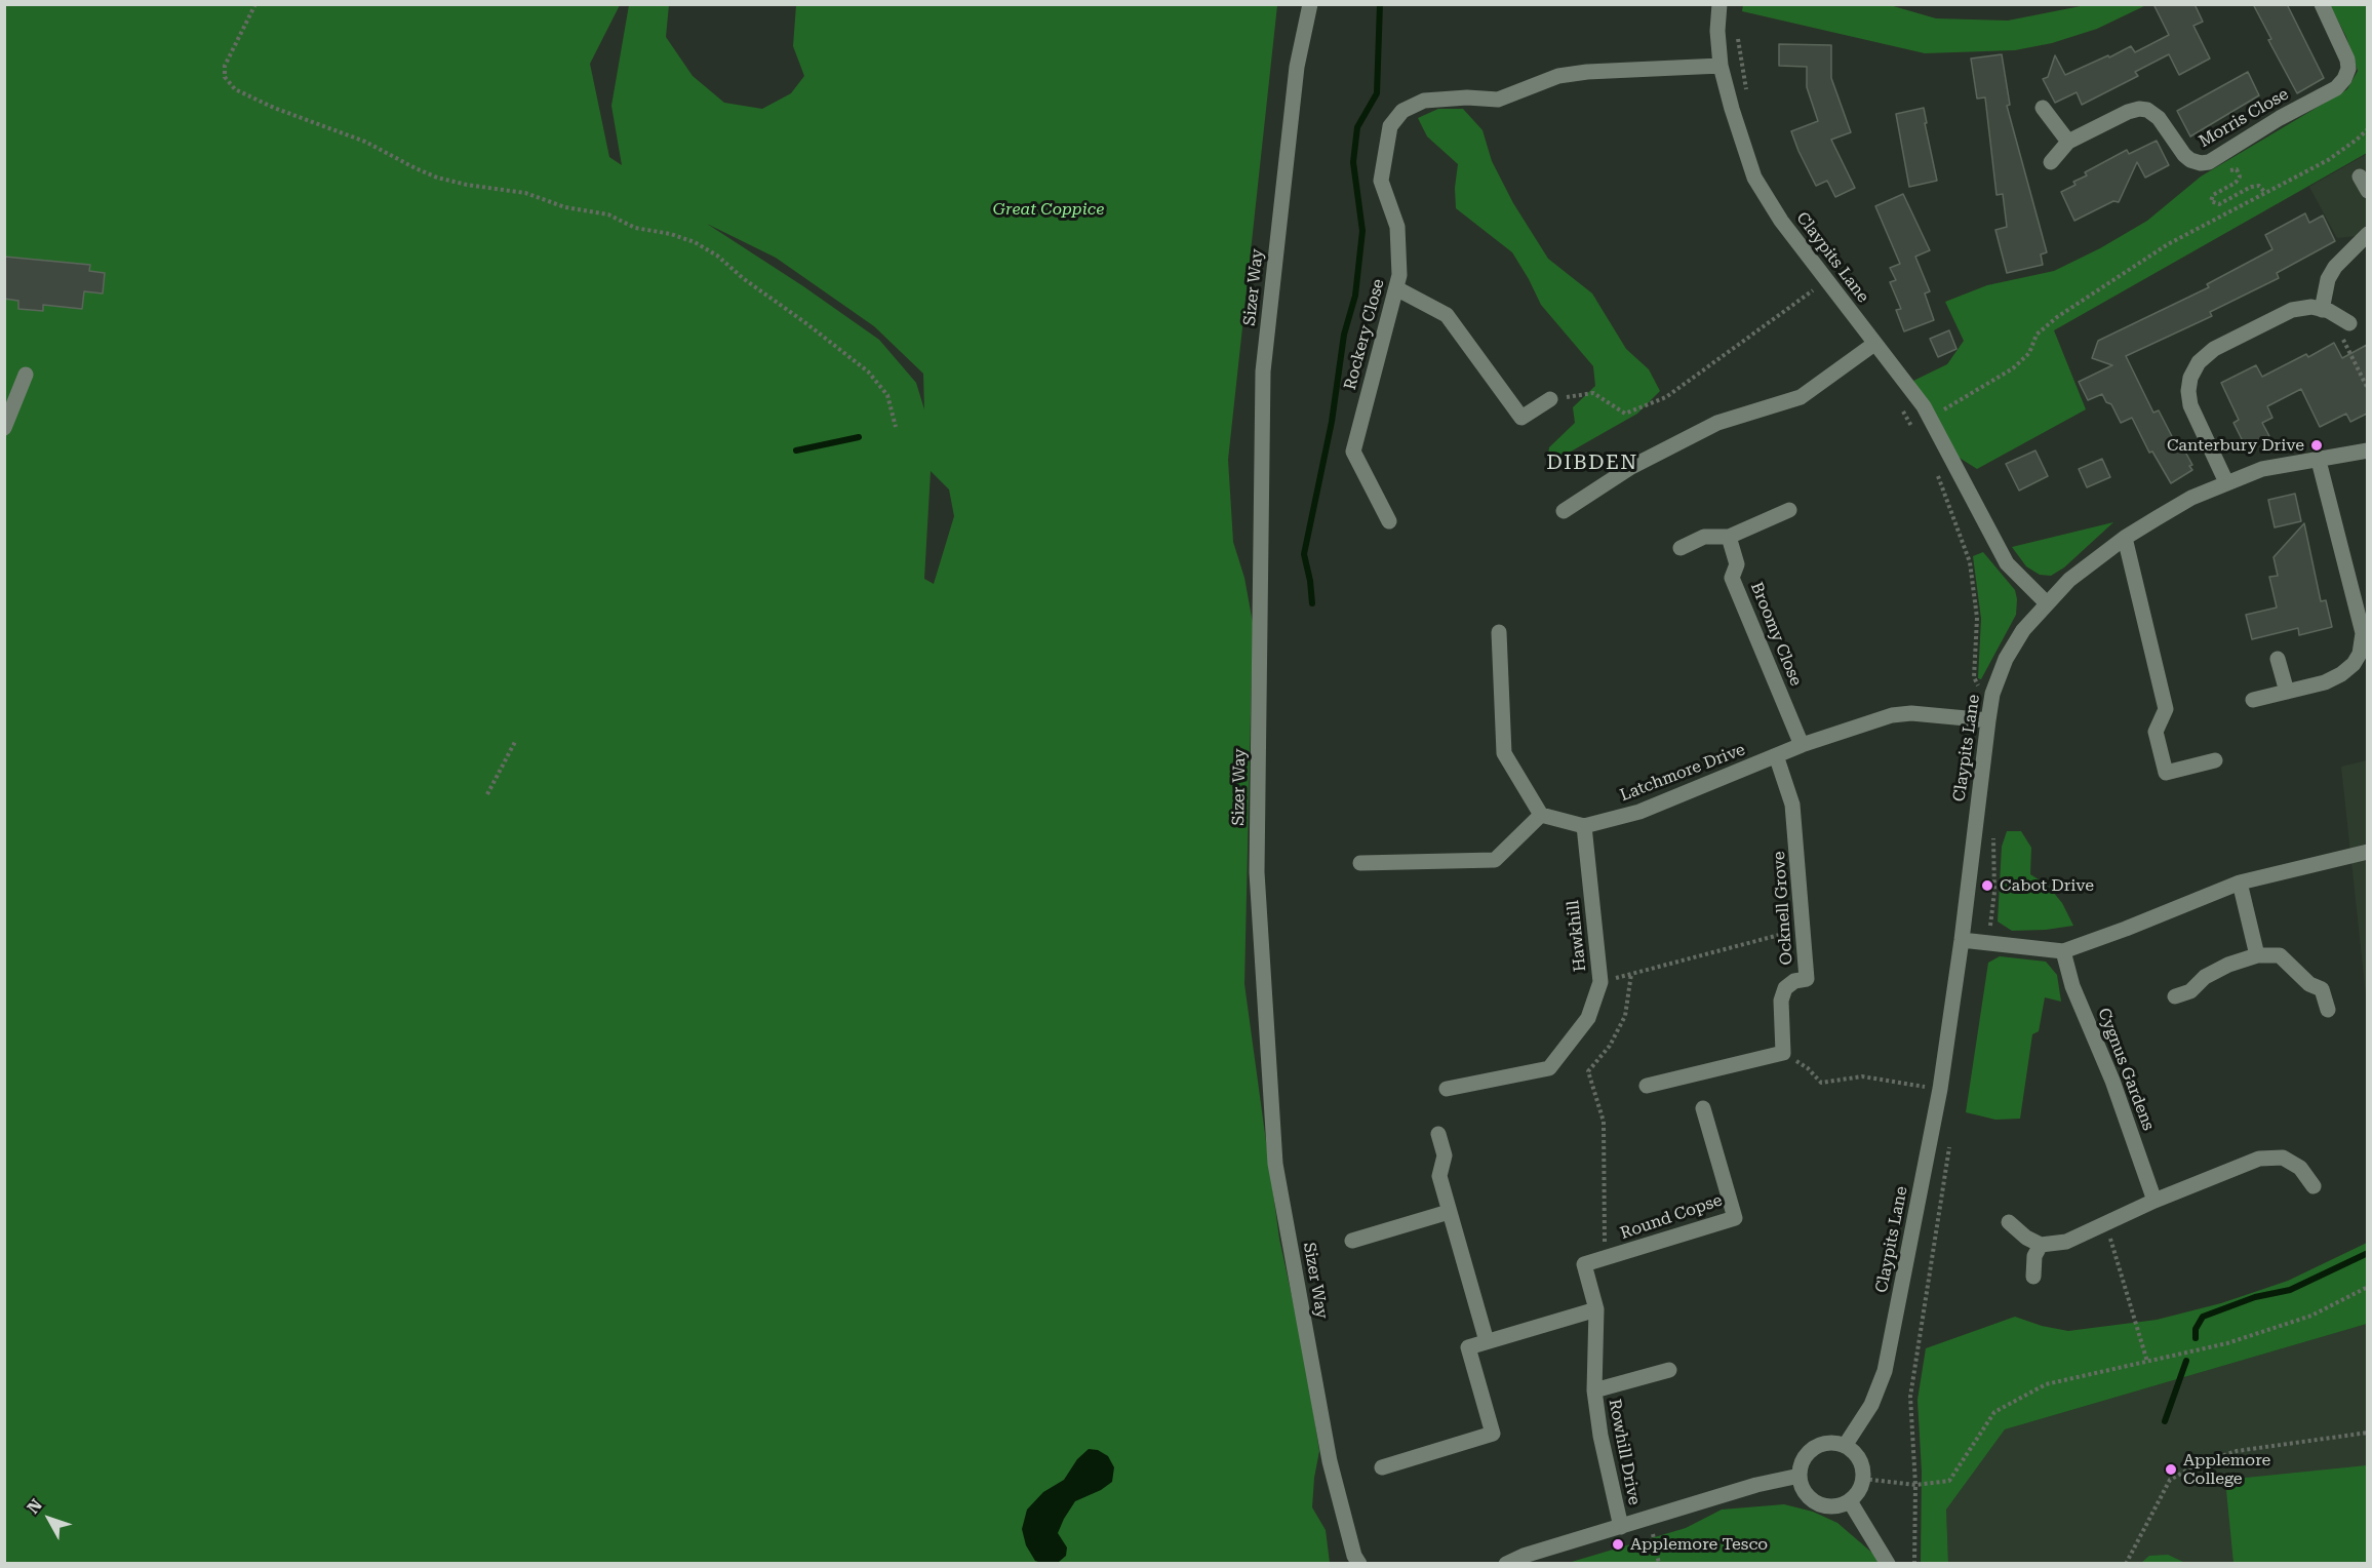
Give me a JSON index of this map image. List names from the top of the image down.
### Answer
{
  "streets": {
    "street": [
      "Morris Close",
      "Claypits Lane",
      "Sizer Way",
      "Rockery Close",
      "Broomy Close",
      "Latchmore Drive",
      "Ocknell Grove",
      "Hawkhill",
      "Cygnus Gardens",
      "Round Copse",
      "Rowhill Drive"
    ]
  },
  "crossings": [
    ["Claypits Lane", "Rockery Close"],
    ["Claypits Lane", "Latchmore Drive"],
    ["Broomy Close", "Latchmore Drive"],
    ["Latchmore Drive", "Ocknell Grove"],
    ["Latchmore Drive", "Hawkhill"],
    ["Round Copse", "Rowhill Drive"]
  ],
  "districts": ["DIBDEN"],
  "parks": ["Great Coppice"],
  "places": [
    "Canterbury Drive",
    "Cabot Drive",
    "Applemore College",
    "Applemore Tesco"
  ],
  "north": "top left"
}
